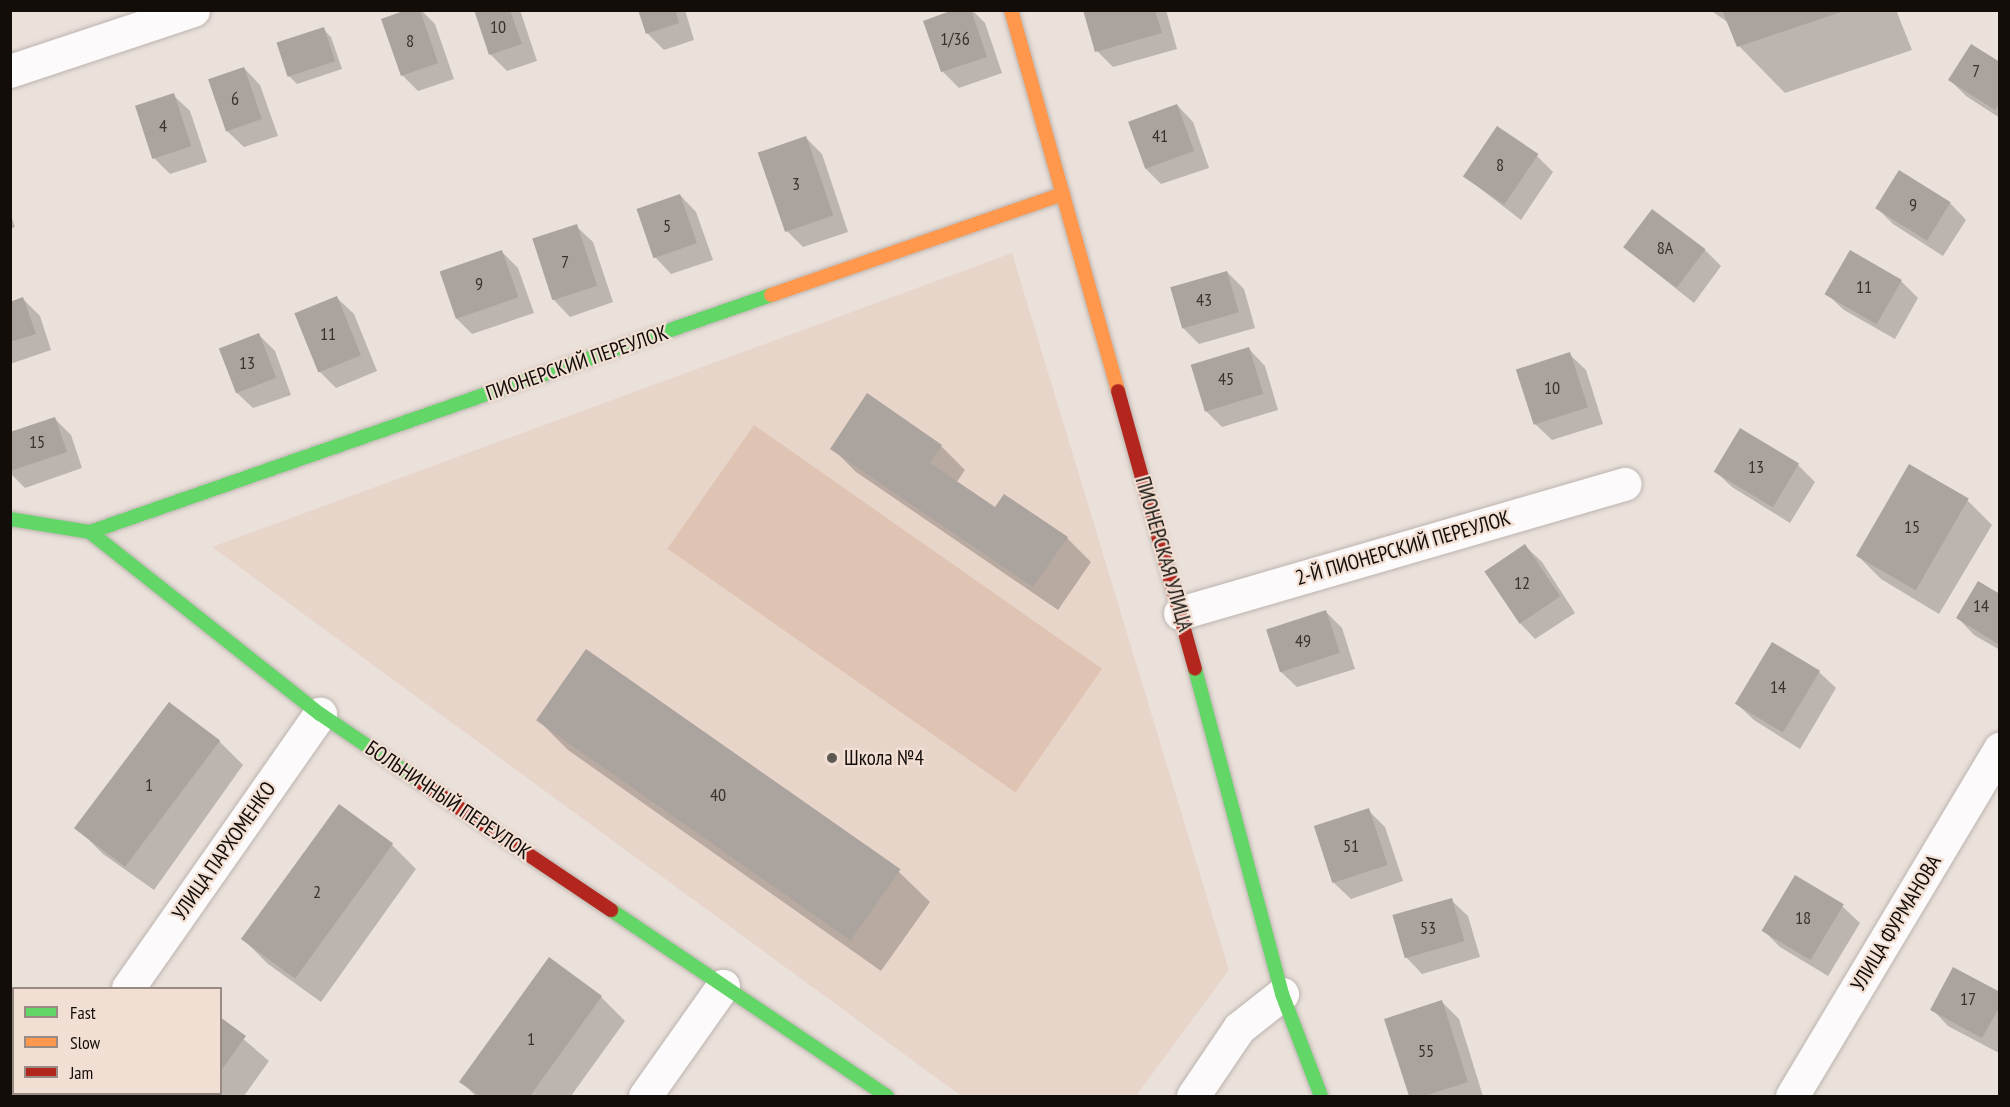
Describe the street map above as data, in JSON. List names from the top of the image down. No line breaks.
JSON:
{"streets":{"street":["ПИОНЕРСКИЙ ПЕРЕУЛОК","2-Й ПИОНЕРСКИЙ ПЕРЕУЛОК","ПИОНЕРСКАЯ УЛИЦА","БОЛЬНИЧНЫЙ ПЕРЕУЛОК","УЛИЦА ПАРХОМЕНКО","УЛИЦА ФУРМАНОВА"]},"crossings":[["ПИОНЕРСКИЙ ПЕРЕУЛОК","ПИОНЕРСКАЯ УЛИЦА"],["ПИОНЕРСКИЙ ПЕРЕУЛОК","БОЛЬНИЧНЫЙ ПЕРЕУЛОК"],["2-Й ПИОНЕРСКИЙ ПЕРЕУЛОК","ПИОНЕРСКАЯ УЛИЦА"],["БОЛЬНИЧНЫЙ ПЕРЕУЛОК","УЛИЦА ПАРХОМЕНКО"]],"places":["Школа №4"],"house_numbers":["10","1/36","8","7","6","4","41","8","3","9","5","8А","7","9","11","43","11","13","45","10","15","13","15","12","14","49","14","1","40","51","2","18","53","17","1","55"],"legend":["Fast","Slow","Jam"]}
